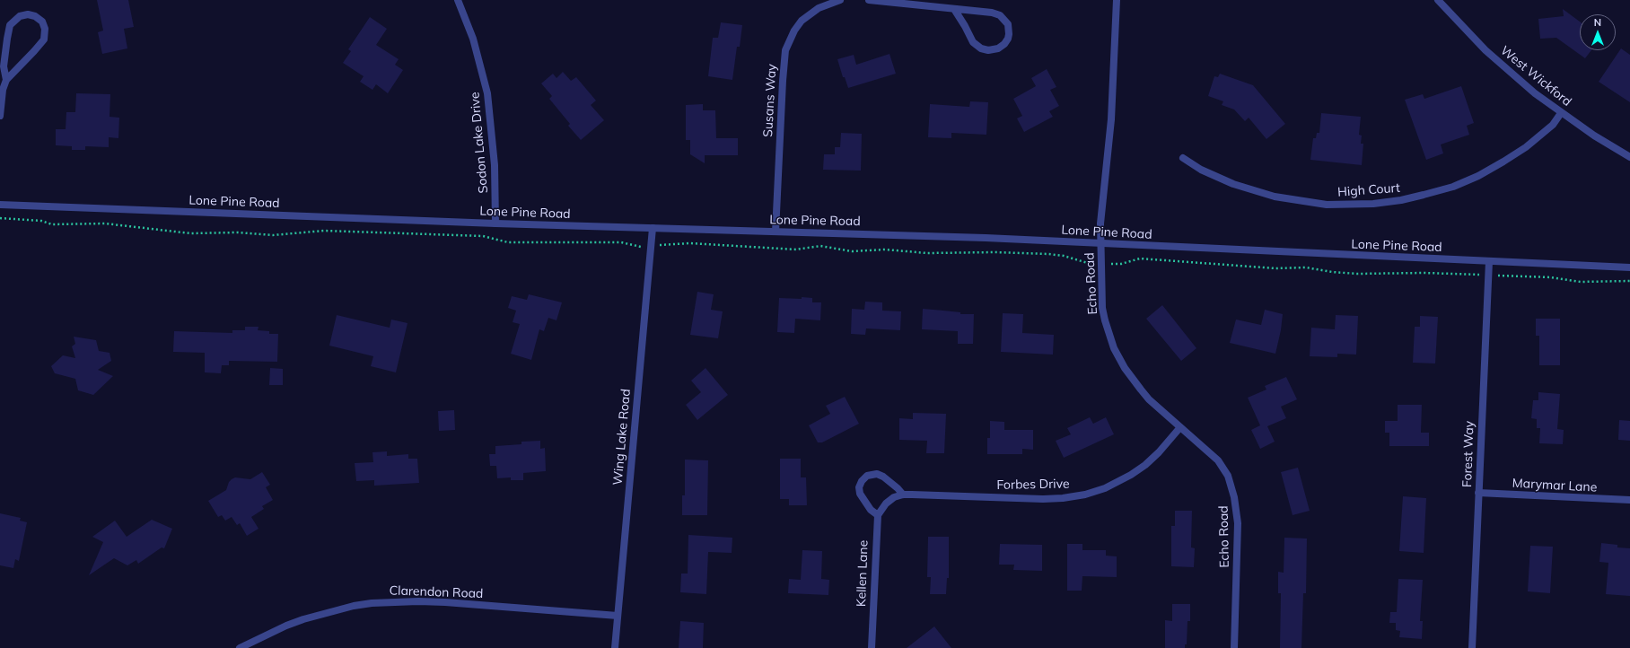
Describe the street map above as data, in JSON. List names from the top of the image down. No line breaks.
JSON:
{"streets":{"street":["West Wickford","Susans Way","Sodon Lake Drive","High Court","Lone Pine Road","Echo Road","Wing Lake Road","Forest Way","Forbes Drive","Marymar Lane","Kellen Lane","Clarendon Road"]},"crossings":[["West Wickford","High Court"],["Susans Way","Lone Pine Road"],["Sodon Lake Drive","Lone Pine Road"],["Lone Pine Road","Echo Road"],["Lone Pine Road","Wing Lake Road"],["Lone Pine Road","Forest Way"],["Echo Road","Forbes Drive"],["Wing Lake Road","Clarendon Road"],["Forest Way","Marymar Lane"],["Forbes Drive","Kellen Lane"]],"north":"top"}
